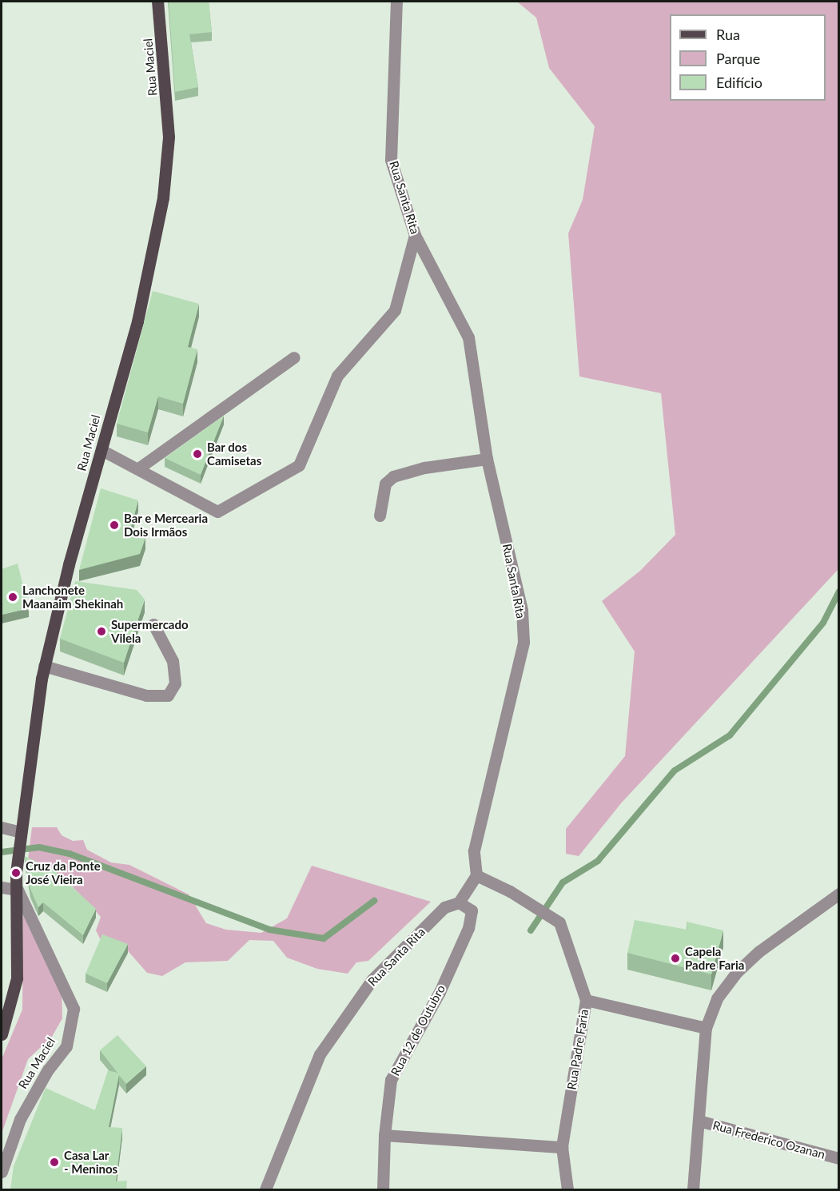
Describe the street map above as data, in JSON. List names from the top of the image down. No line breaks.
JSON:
{"streets":{"main road":["Rua Maciel"],"street":["Rua Santa Rita","Rua 12 de Outubro","Rua Padre Faria","Rua Frederico Ozanan"]},"crossings":[["Rua Santa Rita","Rua 12 de Outubro"],["Rua Santa Rita","Rua Padre Faria"]],"places":["Bar dos Camisetas","Bar e Mercearia Dois Irmãos","Lanchonete Maanaim Shekinah","Supermercado Vilela","Cruz da Ponte José Vieira","Capela Padre Faria","Casa Lar - Meninos"],"legend":["Rua","Parque","Edifício"]}
